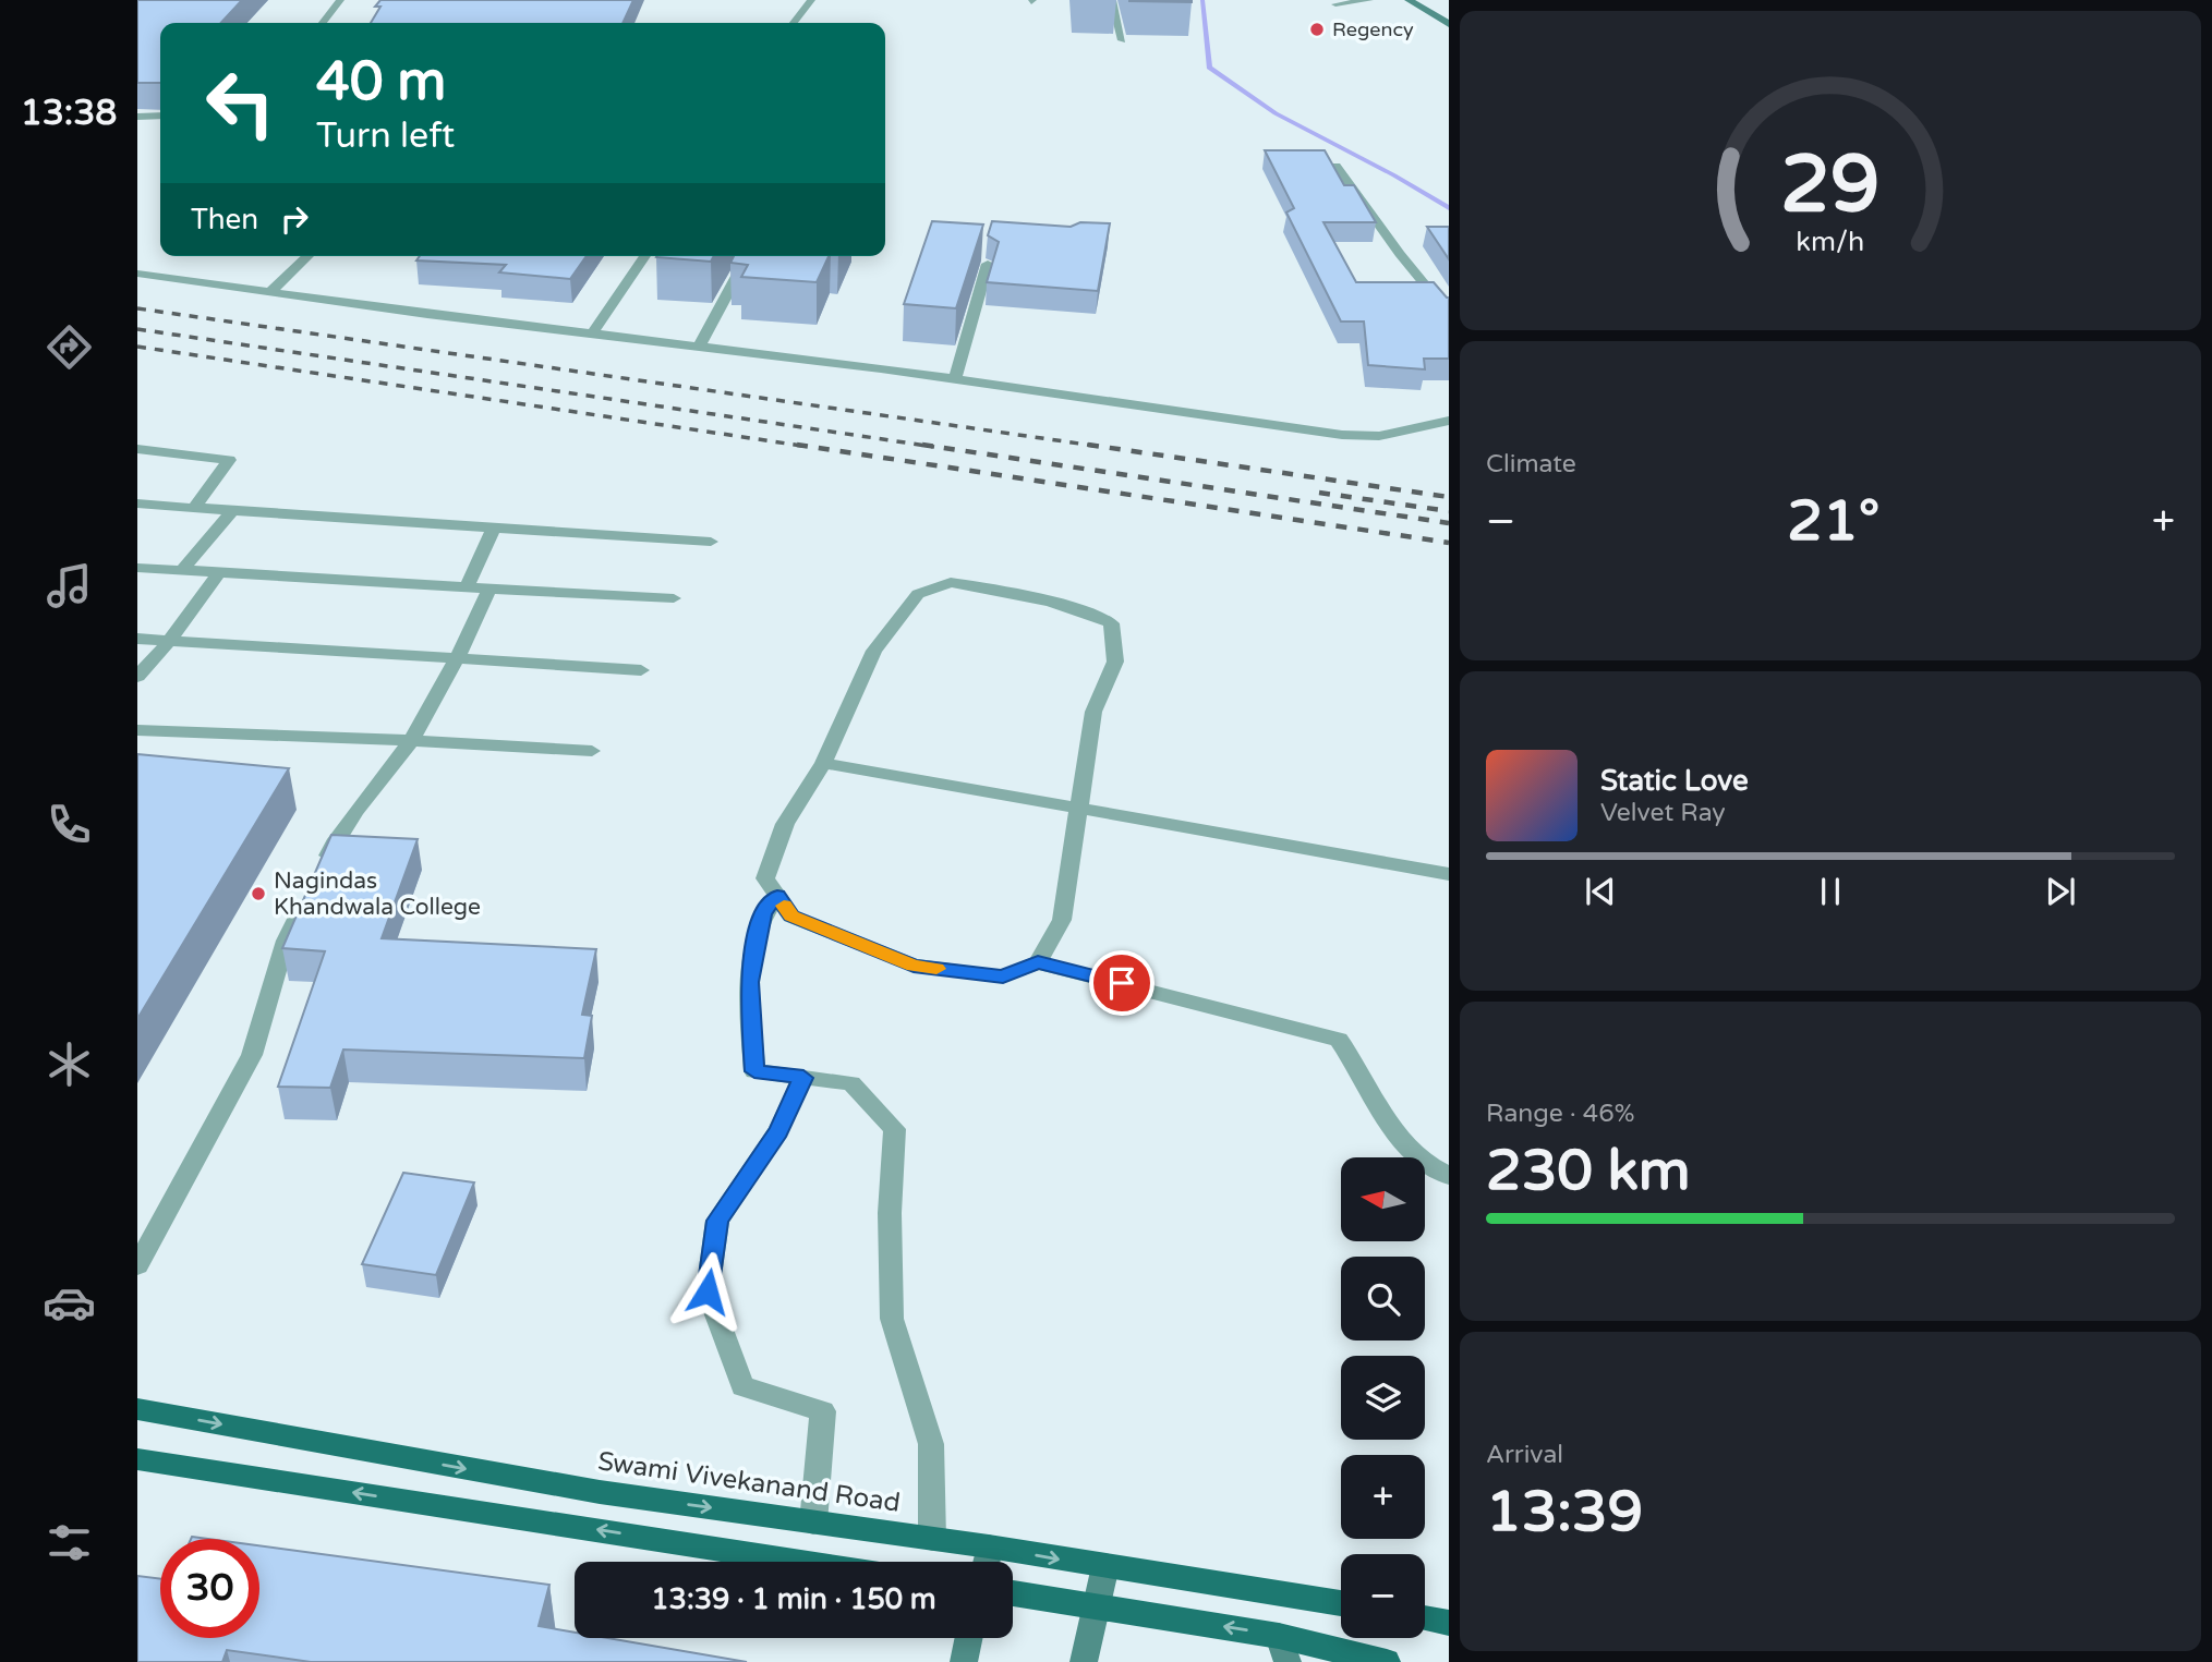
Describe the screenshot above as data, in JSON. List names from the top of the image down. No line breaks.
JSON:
{"streets":{"main road":["Swami Vivekanand Road"]},"places":["Regency","Nagindas Khandwala College"],"north":"left","page":{"tabs":"13:38","turn":["40 m","Turn left"],"then":"Then","tile":["Climate",["Range · 46%","230 km"],["Arrival","13:39"]],"heat":["−","21°","+"],"song":["Static Love","Velvet Ray"],"map_buttons":["+","−"],"limit":"30","trip":"13:39 · 1 min · 150 m","gauge":["29","km/h"]}}
